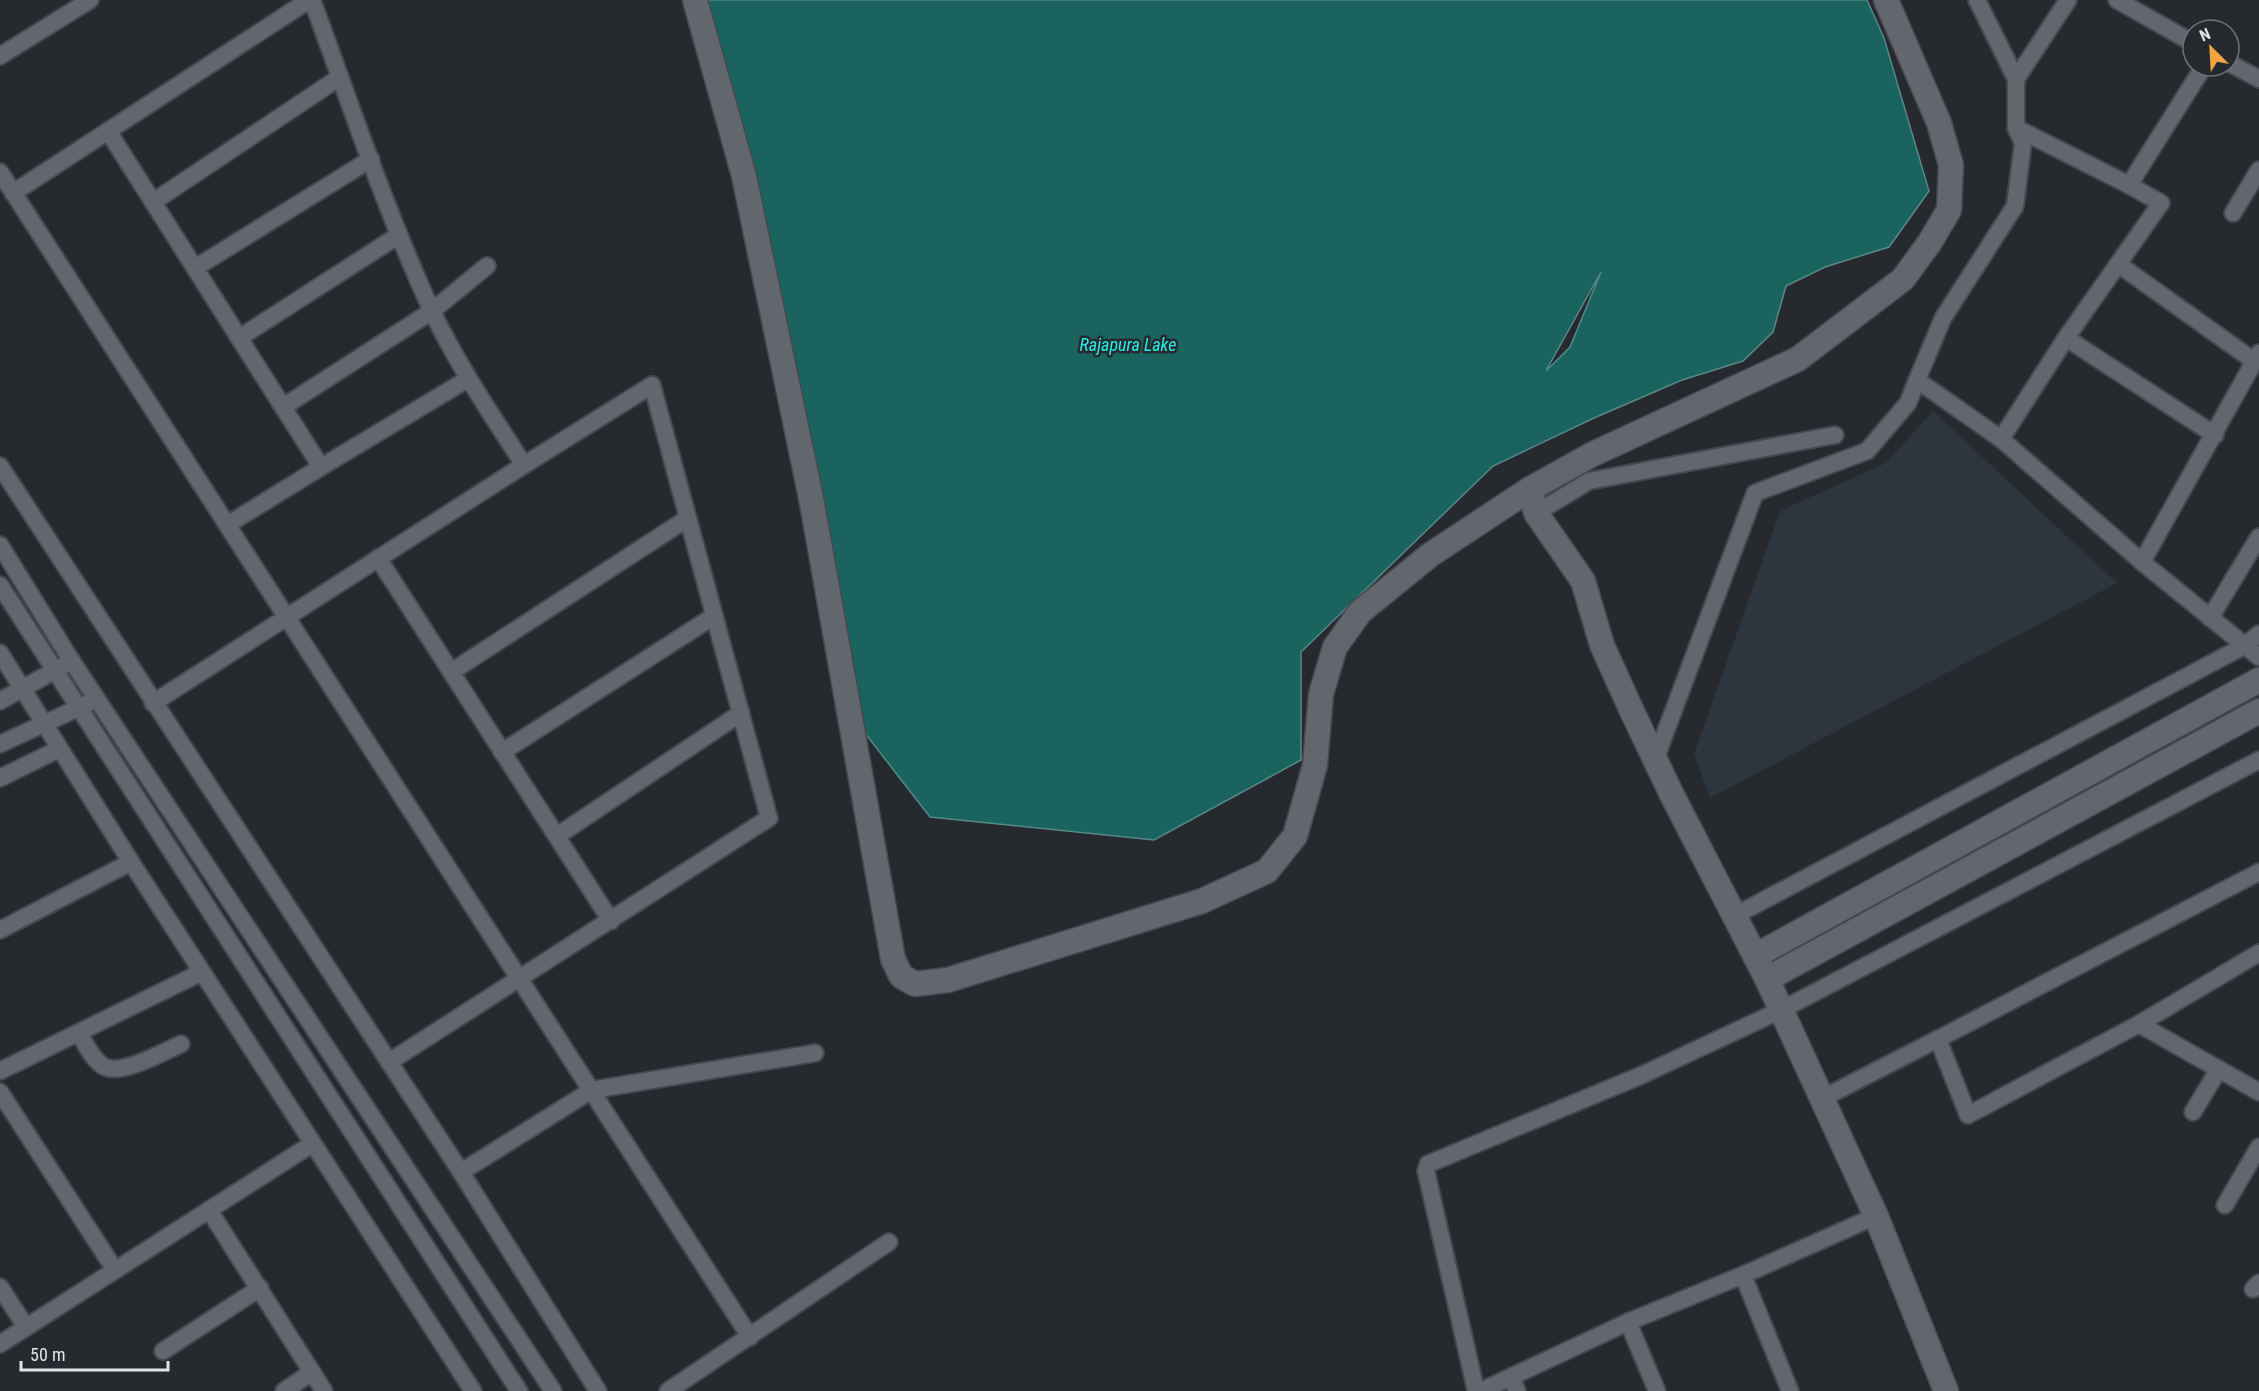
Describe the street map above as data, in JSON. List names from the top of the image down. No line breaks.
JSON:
{"water":["Rajapura Lake"],"scale_bar":"50 m","north":"top left"}
